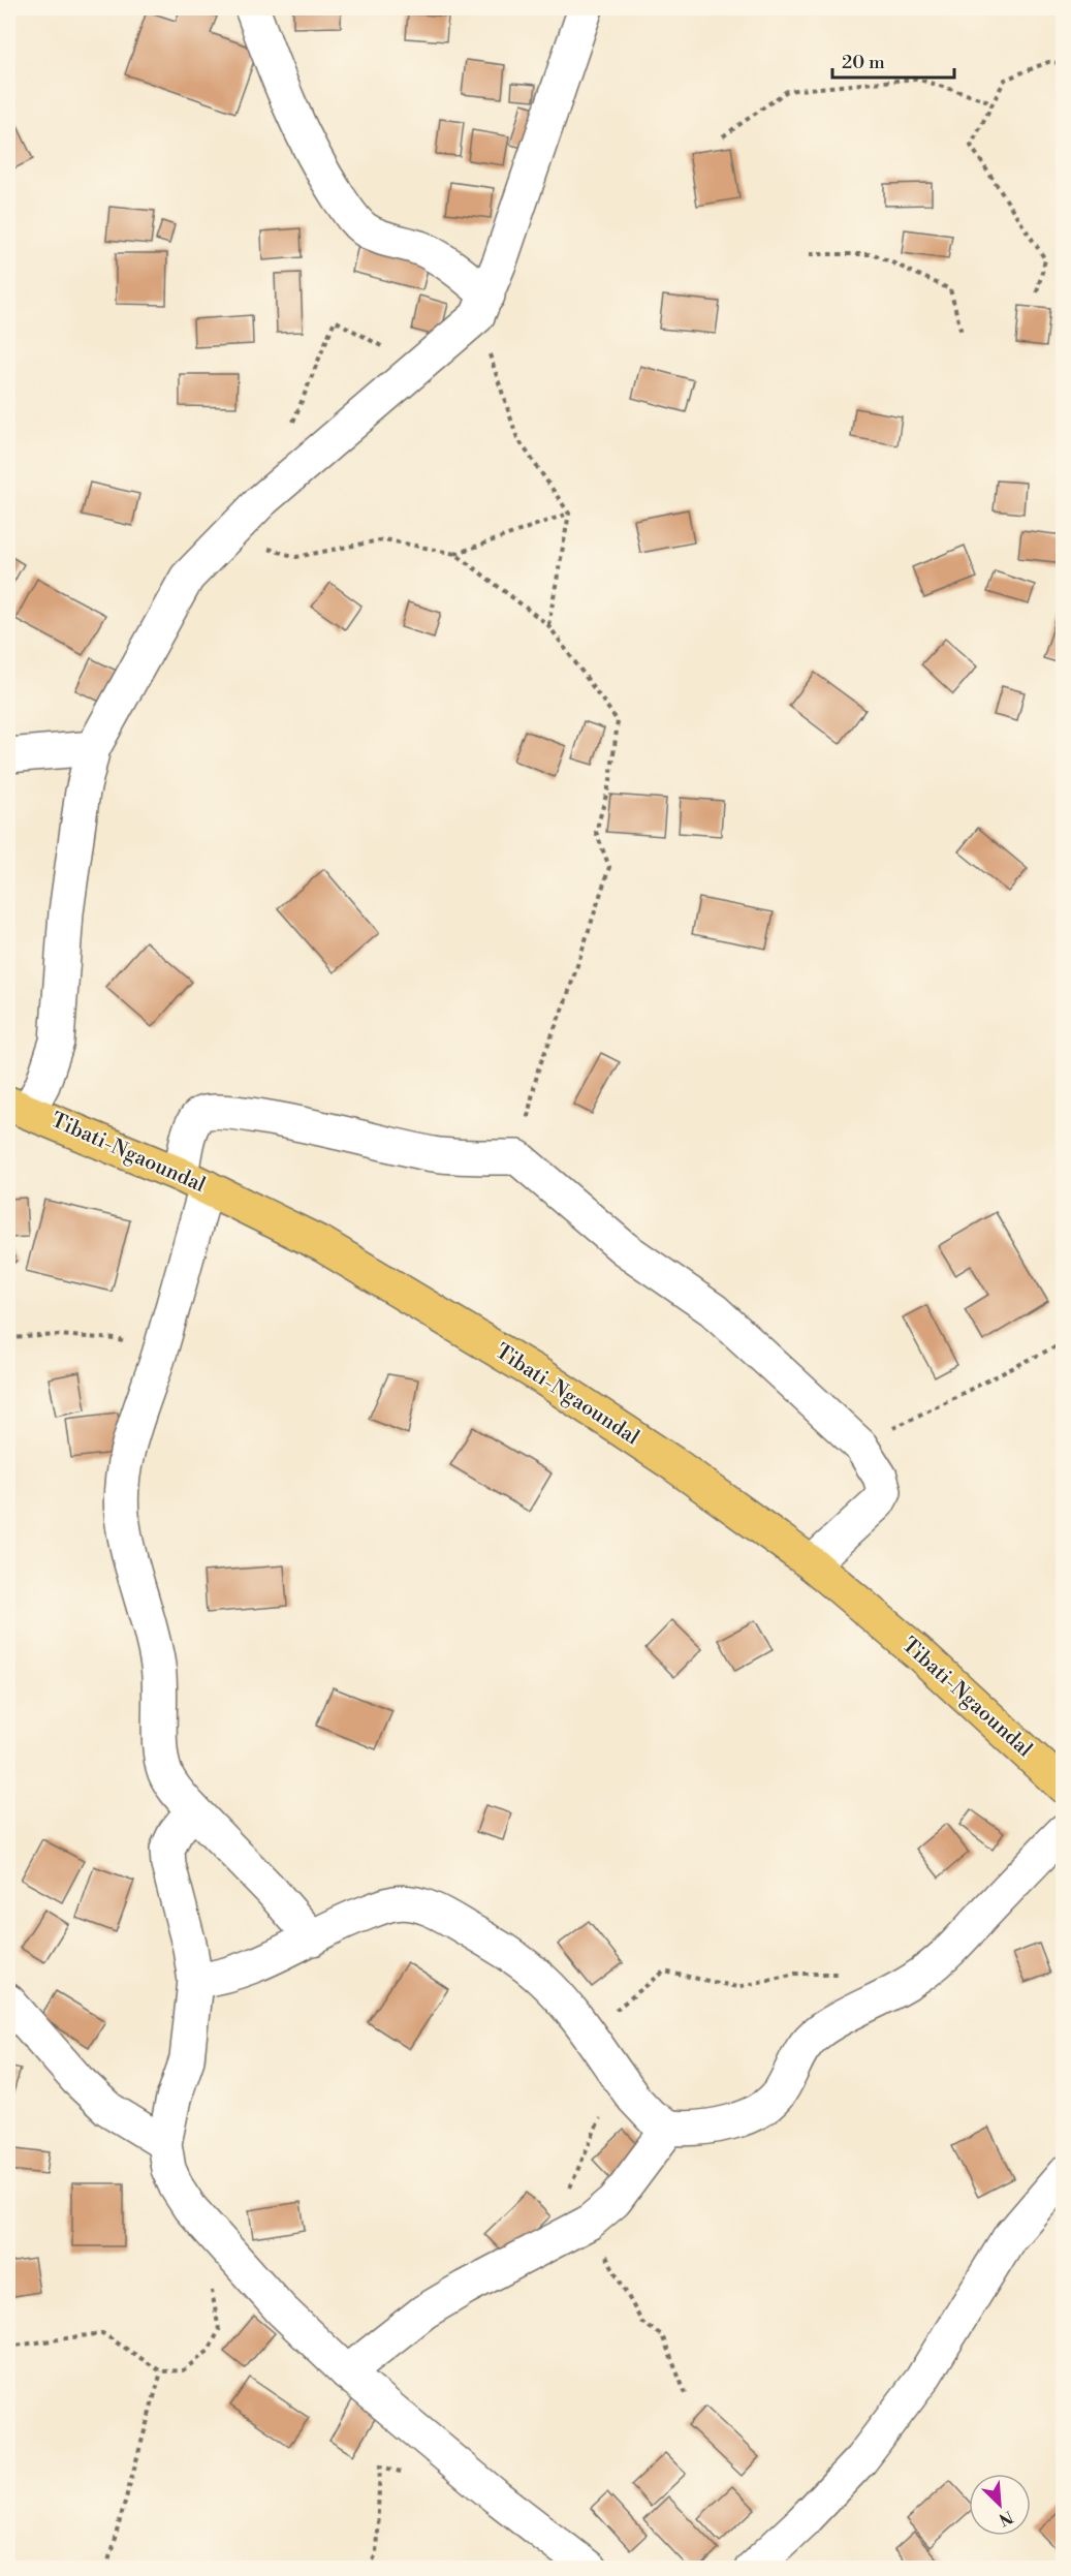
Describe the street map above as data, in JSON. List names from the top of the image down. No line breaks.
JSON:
{"streets":{"highway":["Tibati-Ngaoundal"]},"scale_bar":"20 m","north":"bottom right"}
